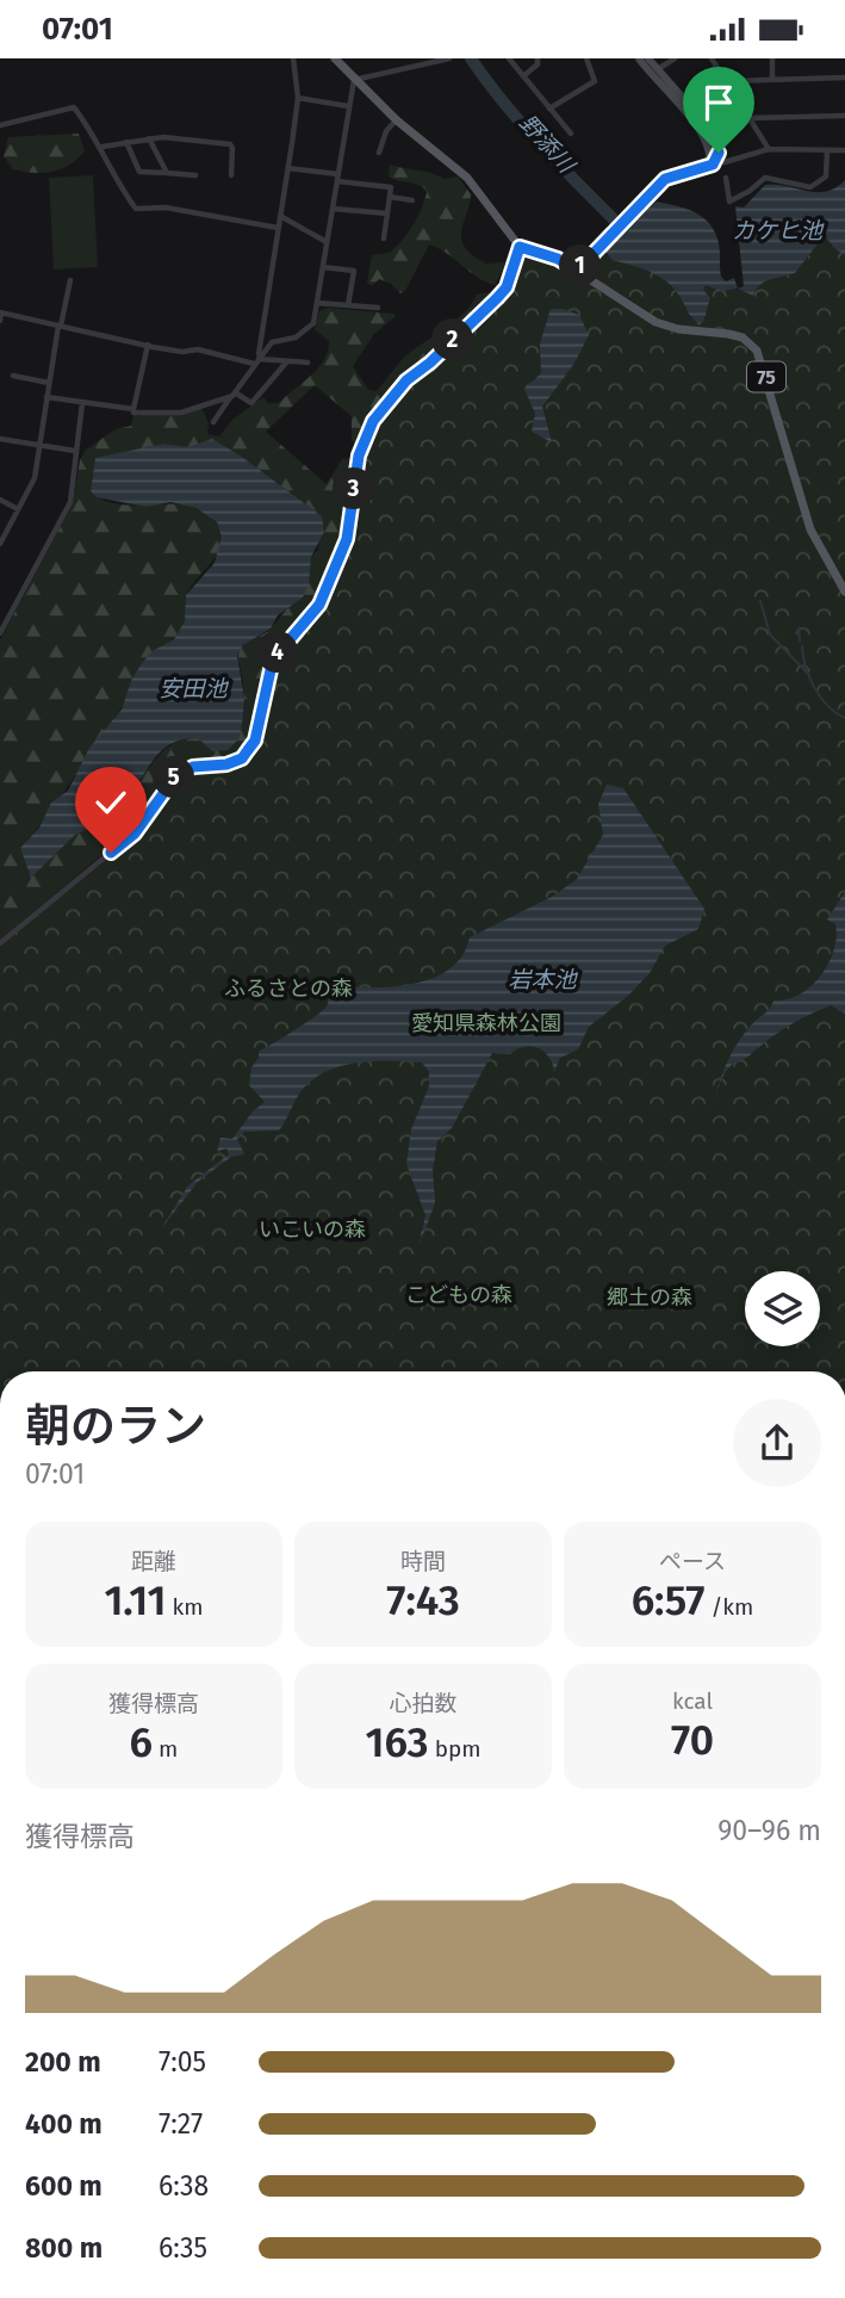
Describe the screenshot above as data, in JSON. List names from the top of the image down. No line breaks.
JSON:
{"streets":{"main road":["75"]},"water":["野添川","カケヒ池","安田池","岩本池"],"parks":["ふるさとの森","愛知県森林公園","いこいの森","こどもの森","郷土の森"],"page":{"status":"07:01","pins":["1","2","3","4","5"],"heading":["朝のラン","07:01"],"stats":[["距離","1.11 km"],["時間","7:43"],["ペース","6:57 /km"],["獲得標高","6 m"],["心拍数","163 bpm"],["kcal","70"]],"chart":["獲得標高","90–96 m"],"list":[{"name":"200 m","note":"7:05"},{"name":"400 m","note":"7:27"},{"name":"600 m","note":"6:38"},{"name":"800 m","note":"6:35"}]}}
